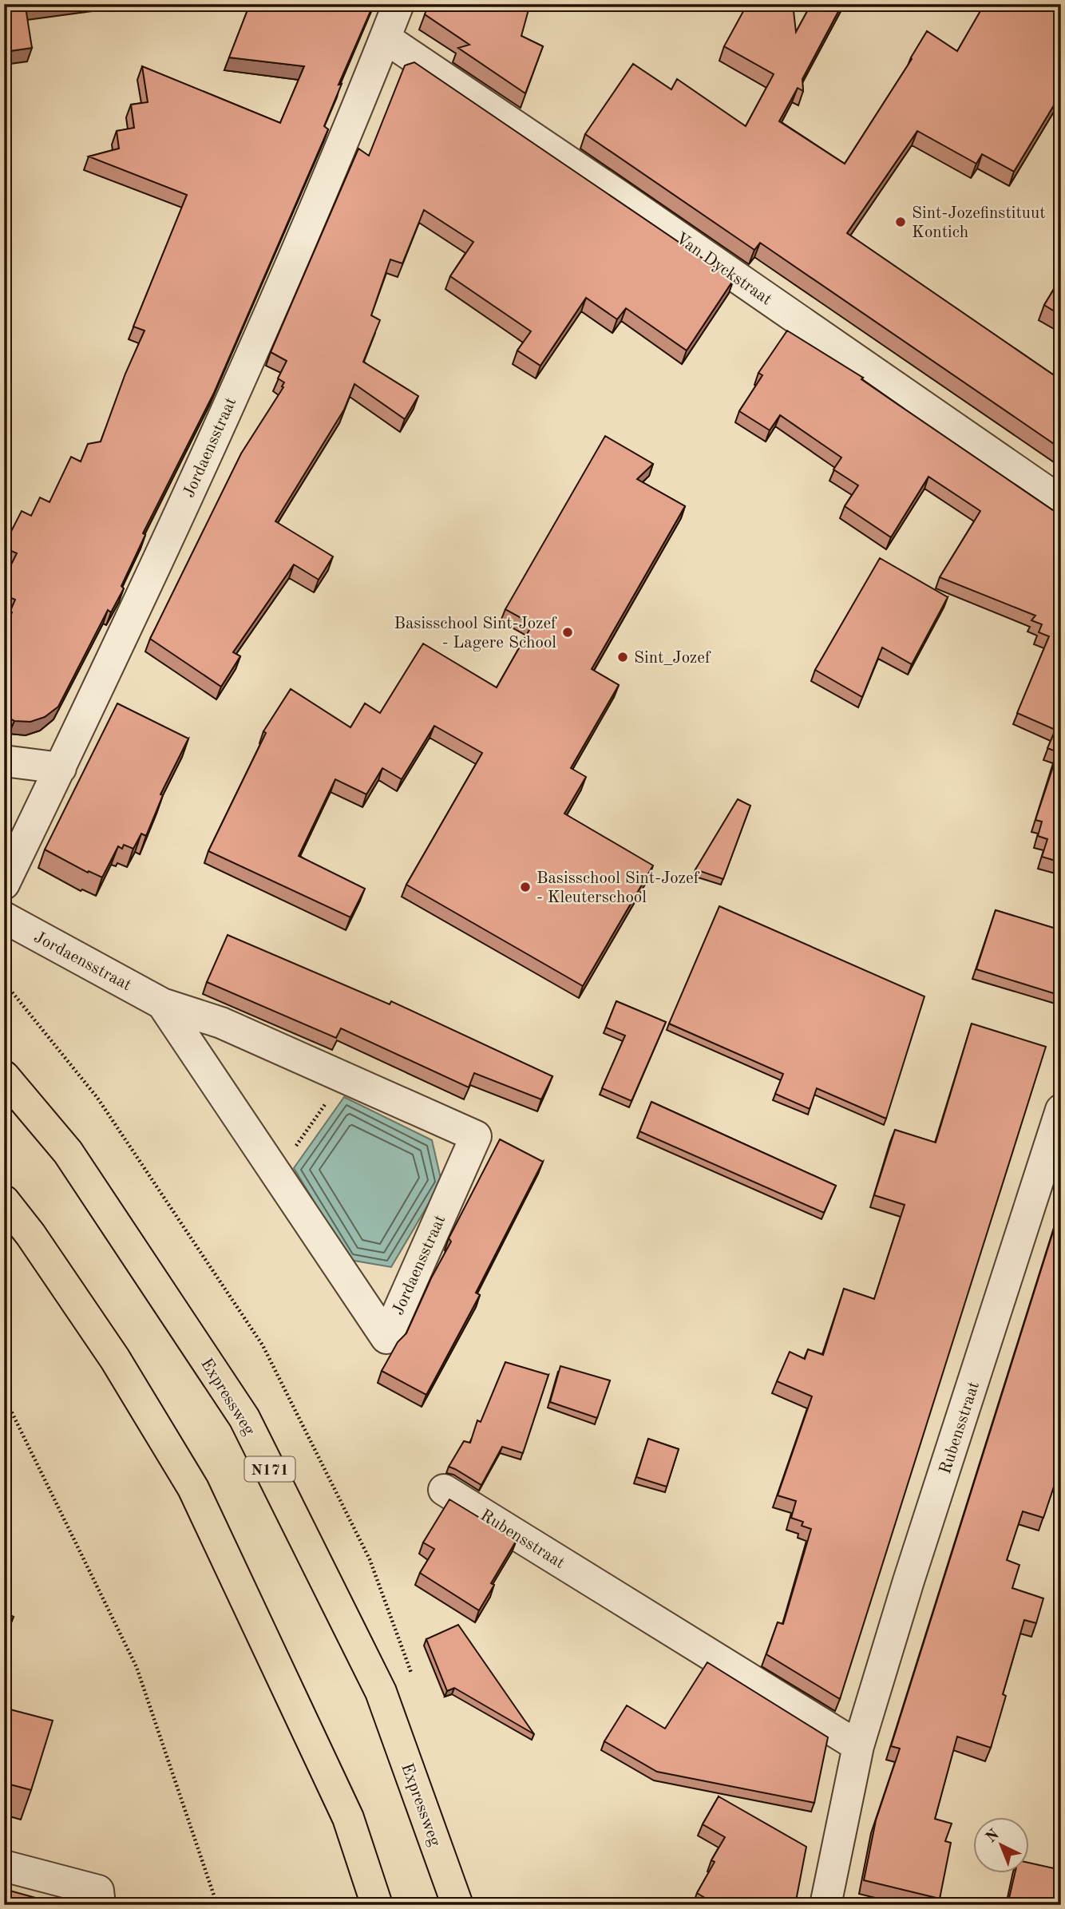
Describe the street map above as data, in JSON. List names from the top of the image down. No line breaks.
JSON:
{"streets":{"highway":["Expressweg","N171"],"street":["Van Dyckstraat","Jordaensstraat","Rubensstraat"]},"crossings":[["Van Dyckstraat","Jordaensstraat"]],"places":["Sint-Jozefinstituut Kontich","Basisschool Sint-Jozef - Lagere School","Sint_Jozef","Basisschool Sint-Jozef - Kleuterschool"],"north":"top left"}
